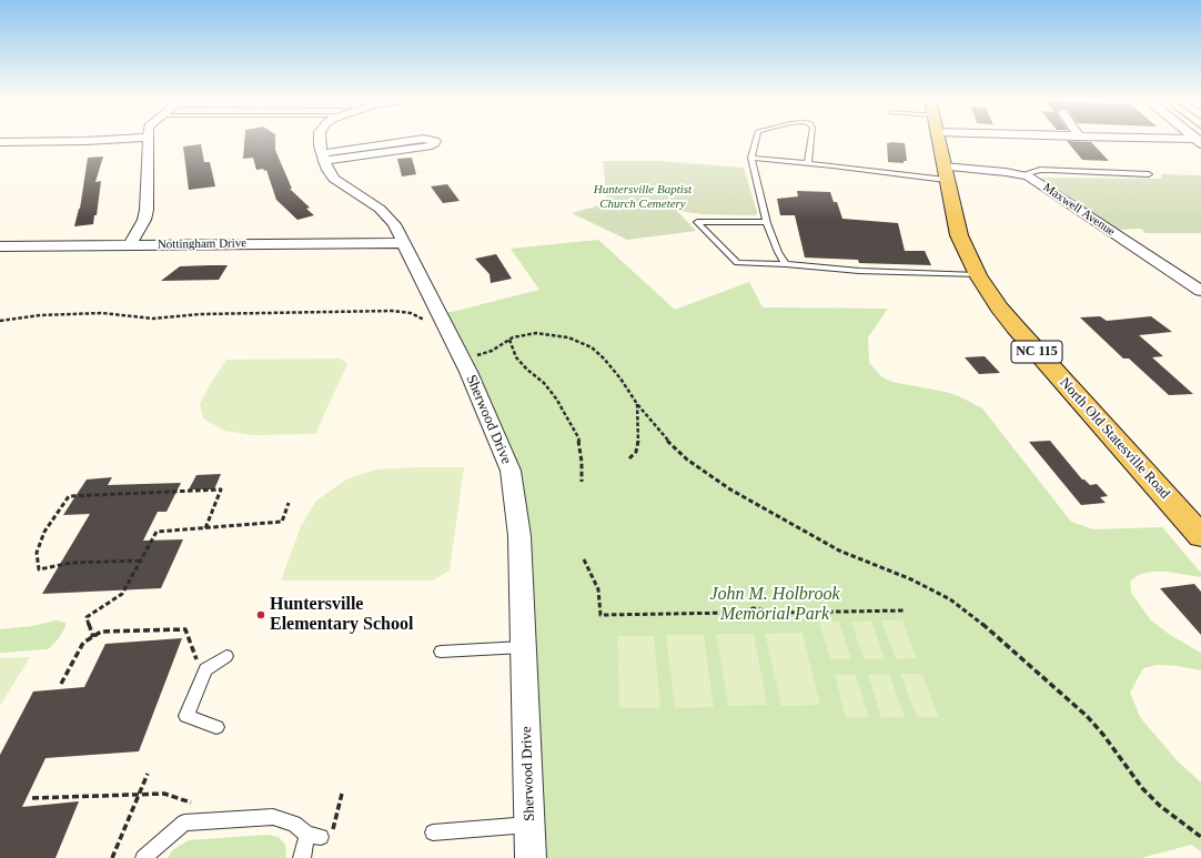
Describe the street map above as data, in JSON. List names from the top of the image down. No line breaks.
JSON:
{"streets":{"main road":["NC 115","North Old Statesville Road"],"street":["Maxwell Avenue","Nottingham Drive","Sherwood Drive"]},"crossings":[["Maxwell Avenue","North Old Statesville Road"],["Nottingham Drive","Sherwood Drive"]],"parks":["Huntersville Baptist Church Cemetery","John M. Holbrook Memorial Park"],"places":["Huntersville Elementary School"]}
